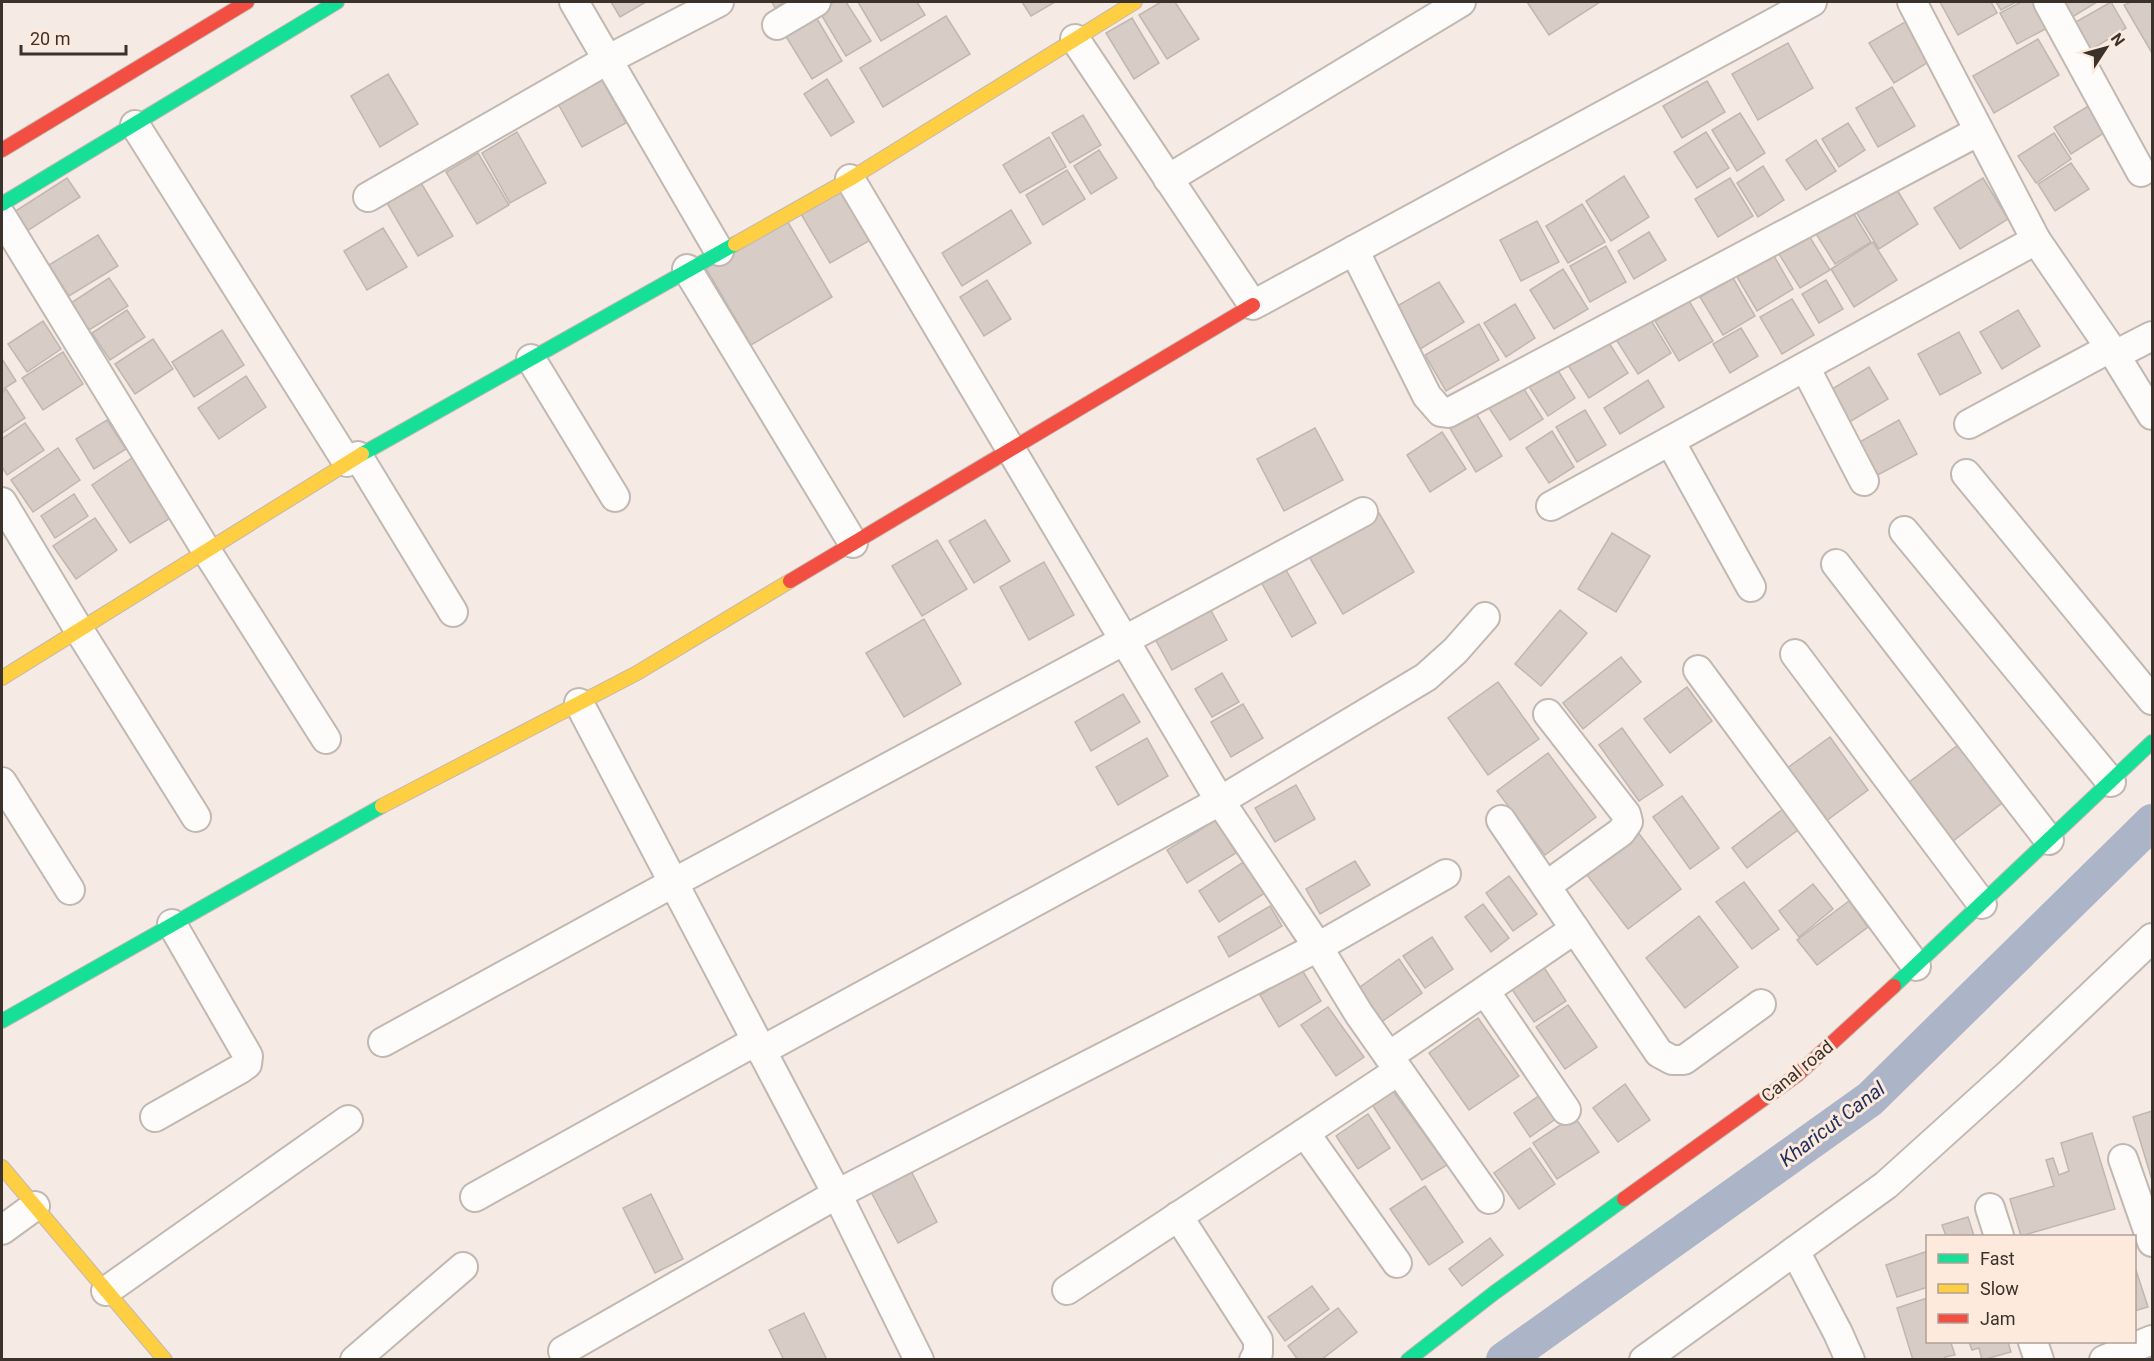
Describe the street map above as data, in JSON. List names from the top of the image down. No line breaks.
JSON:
{"streets":{"street":["Canal road"]},"water":["Kharicut Canal"],"legend":["Fast","Slow","Jam"],"scale_bar":"20 m","north":"top right"}
